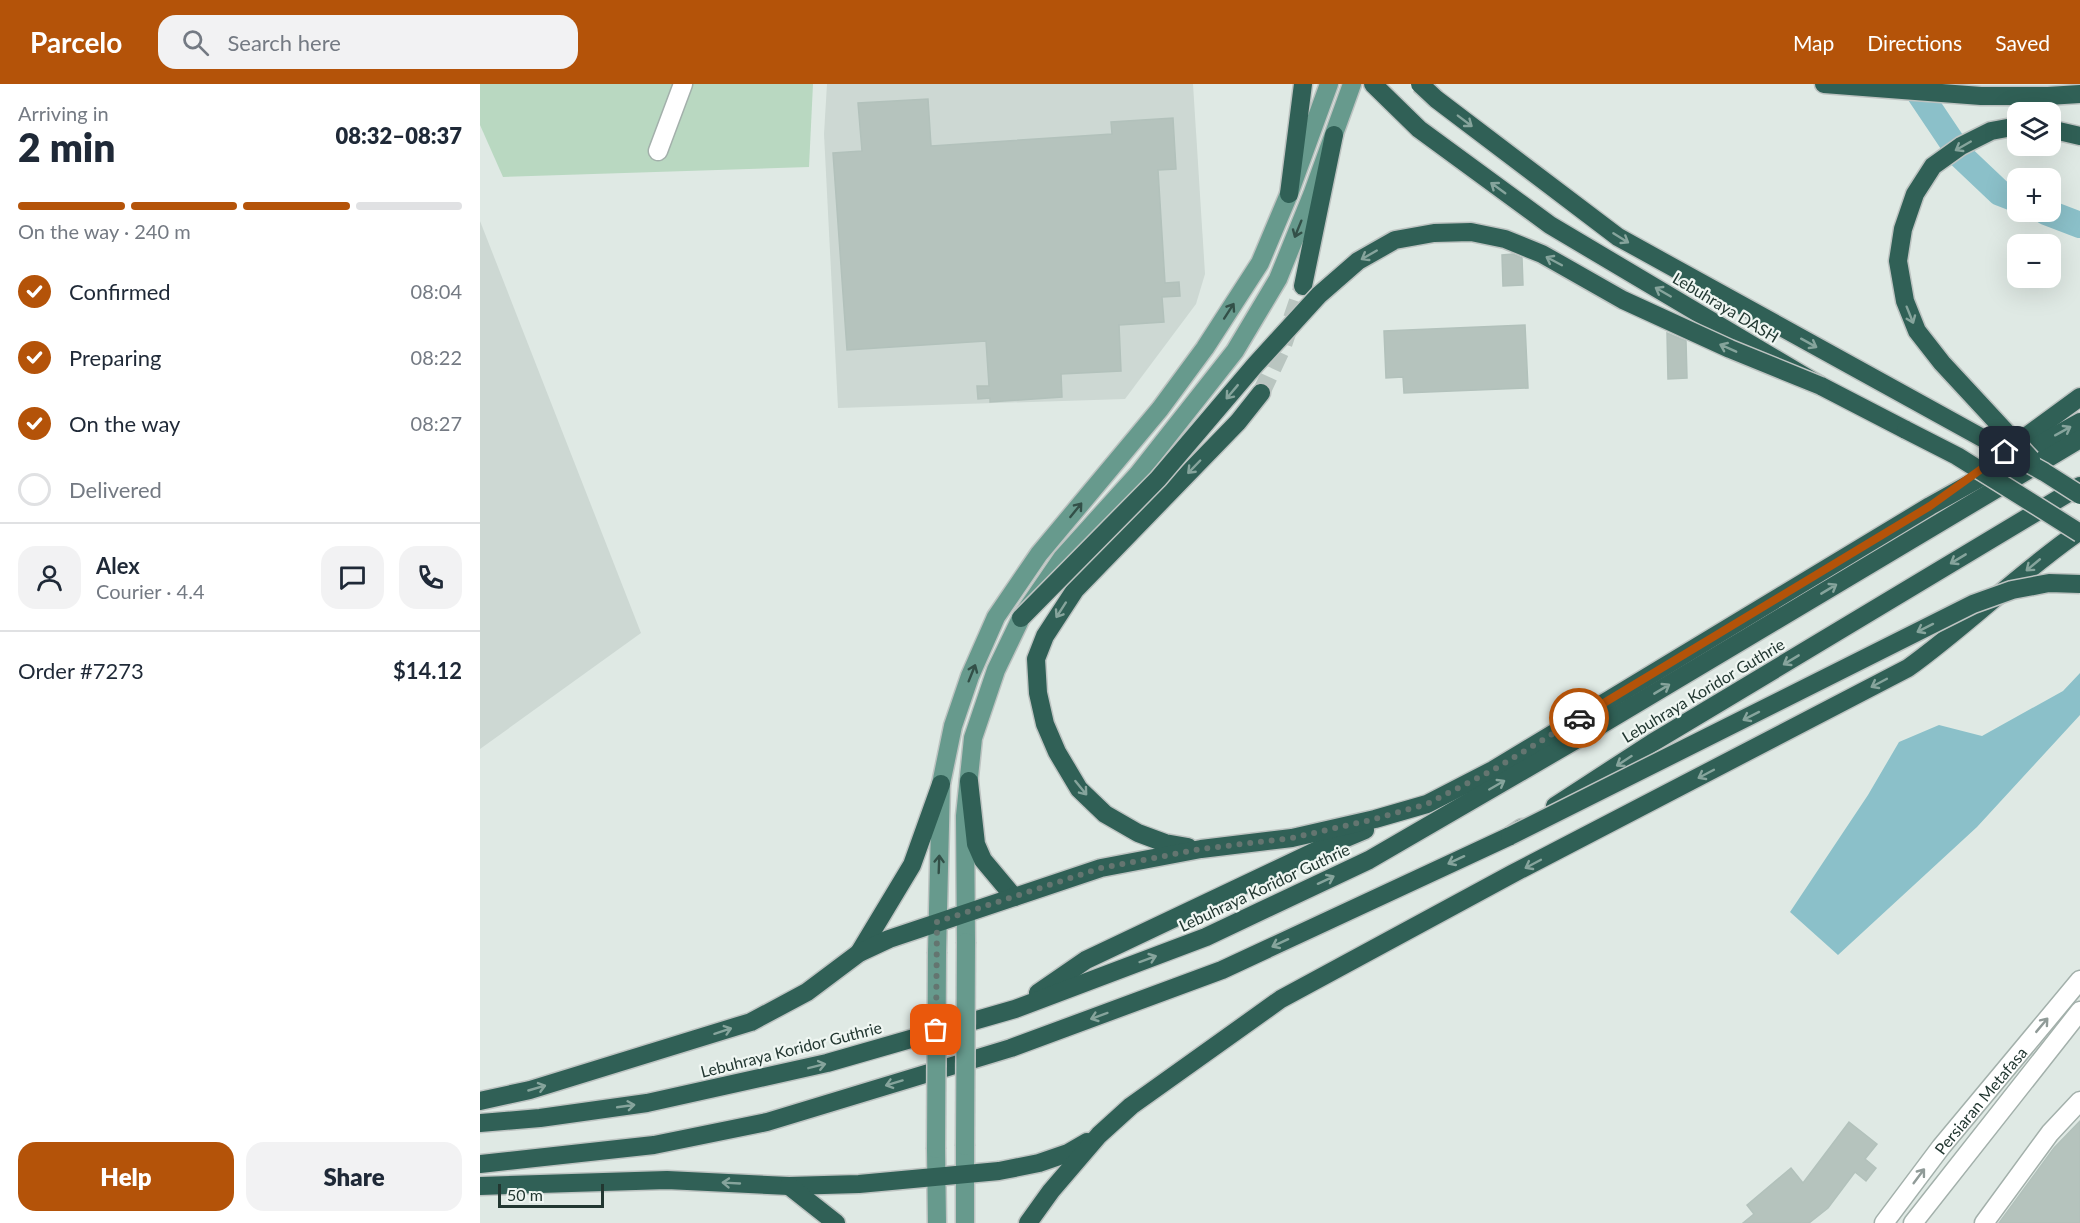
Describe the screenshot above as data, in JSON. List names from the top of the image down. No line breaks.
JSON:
{"streets":{"highway":["Lebuhraya DASH","Lebuhraya Koridor Guthrie"],"street":["Persiaran Metafasa"]},"scale_bar":"50 m","page":{"header":"Parcelo","search":"Search here","nav":["Map","Directions","Saved"],"heading":["2 min","Arriving in","08:32–08:37"],"panel":["Alex","Courier · 4.4","Order #7273","$14.12"],"map_buttons":["+","−"],"bar":"On the way · 240 m","list":[["Confirmed","08:04"],["Preparing","08:22"],["On the way","08:27"],"Delivered"],"buttons":["Help","Share"],"scale":"50 m"}}
